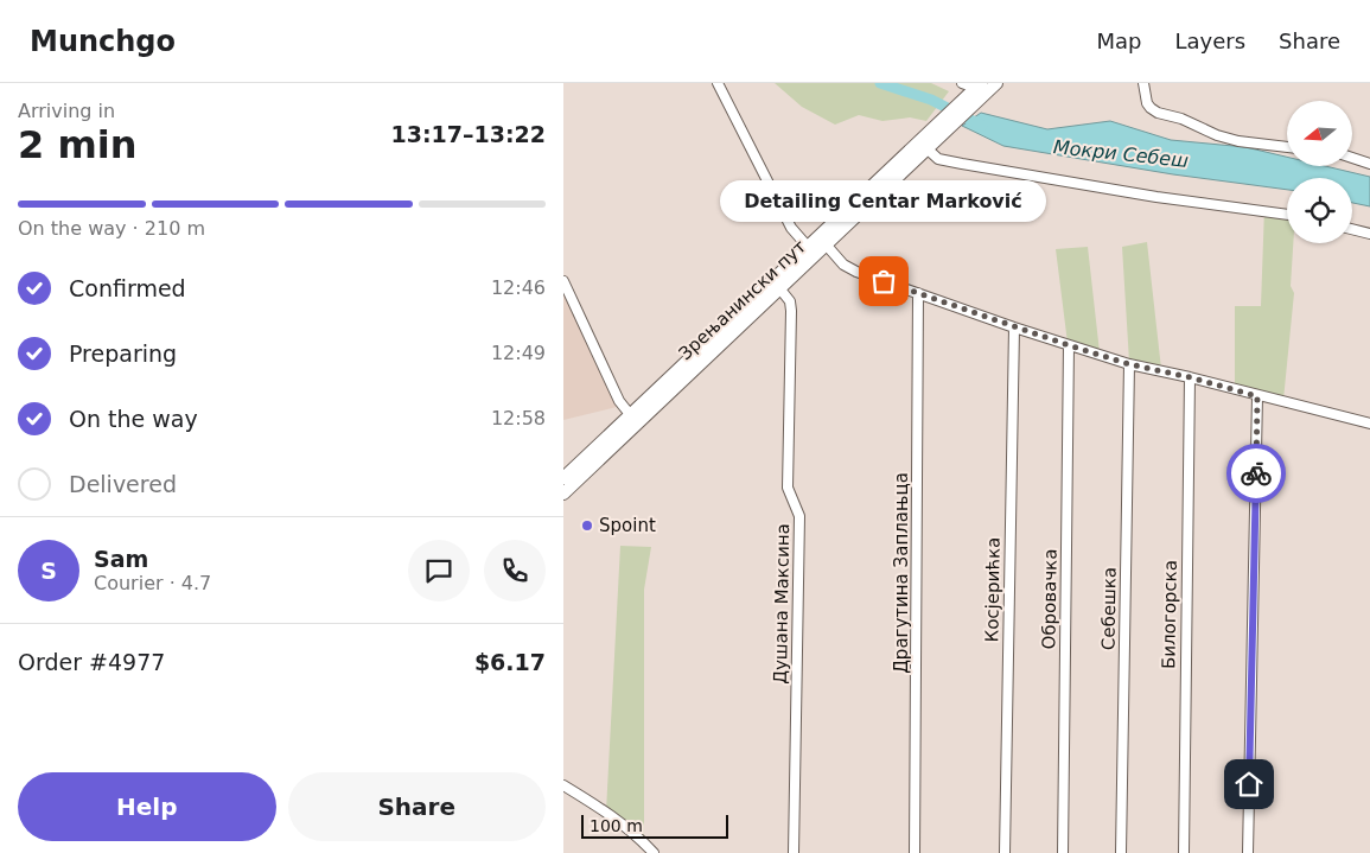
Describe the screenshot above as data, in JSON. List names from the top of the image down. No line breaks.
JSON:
{"streets":{"main road":["Зрењанински пут"],"street":["Драгутина Заплањца","Косјерићка","Обровачка","Душана Максина","Себешка","Билогорска"]},"crossings":[["Зрењанински пут","Душана Максина"]],"water":["Мокри Себеш"],"places":["Detailing Centar Marković","Spoint"],"scale_bar":"100 m","north":"left","page":{"header":"Munchgo","nav":["Map","Layers","Share"],"heading":["2 min","Arriving in","13:17–13:22"],"panel":["Sam","Courier · 4.7","Order #4977","$6.17"],"bubble":"Detailing Centar Marković","bar":"On the way · 210 m","list":[["Confirmed","12:46"],["Preparing","12:49"],["On the way","12:58"],"Delivered"],"round":"S","buttons":["Help","Share"],"scale":"100 m"}}
